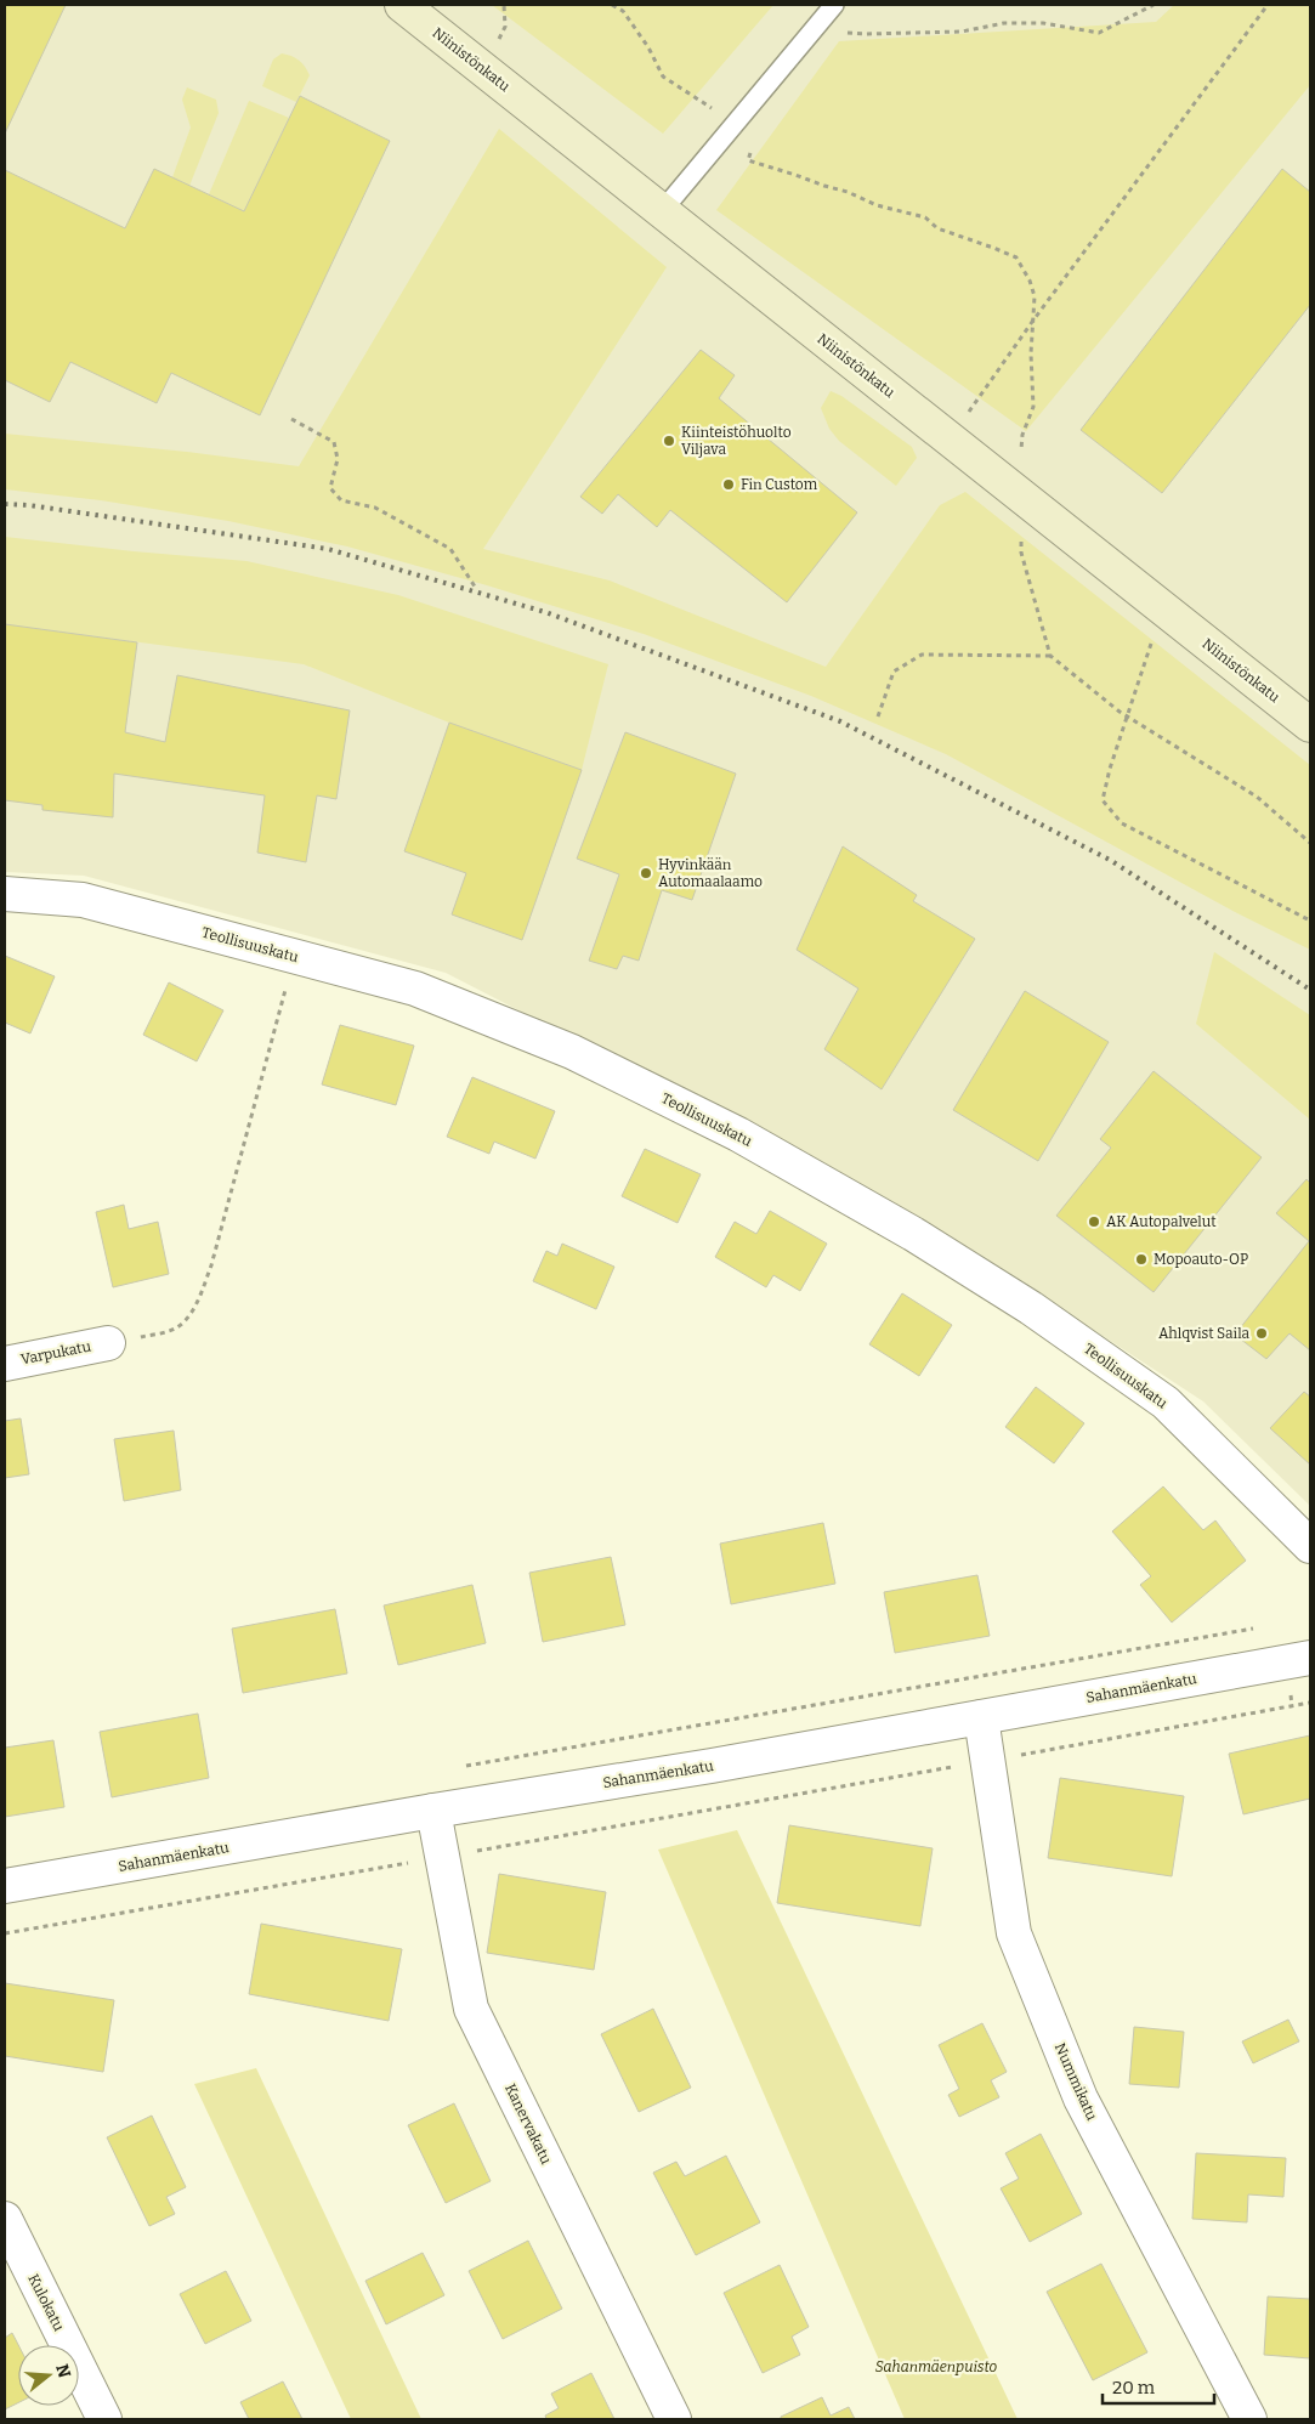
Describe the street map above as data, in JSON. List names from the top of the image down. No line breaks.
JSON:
{"streets":{"street":["Niinistönkatu","Teollisuuskatu","Varpukatu","Sahanmäenkatu","Nummikatu","Kanervakatu","Kulokatu"]},"crossings":[["Sahanmäenkatu","Nummikatu"],["Sahanmäenkatu","Kanervakatu"]],"parks":["Sahanmäenpuisto"],"places":["Kiinteistöhuolto Viljava","Fin Custom","Hyvinkään Automaalaamo","AK Autopalvelut","Mopoauto-OP","Ahlqvist Saila"],"scale_bar":"20 m","north":"right"}
